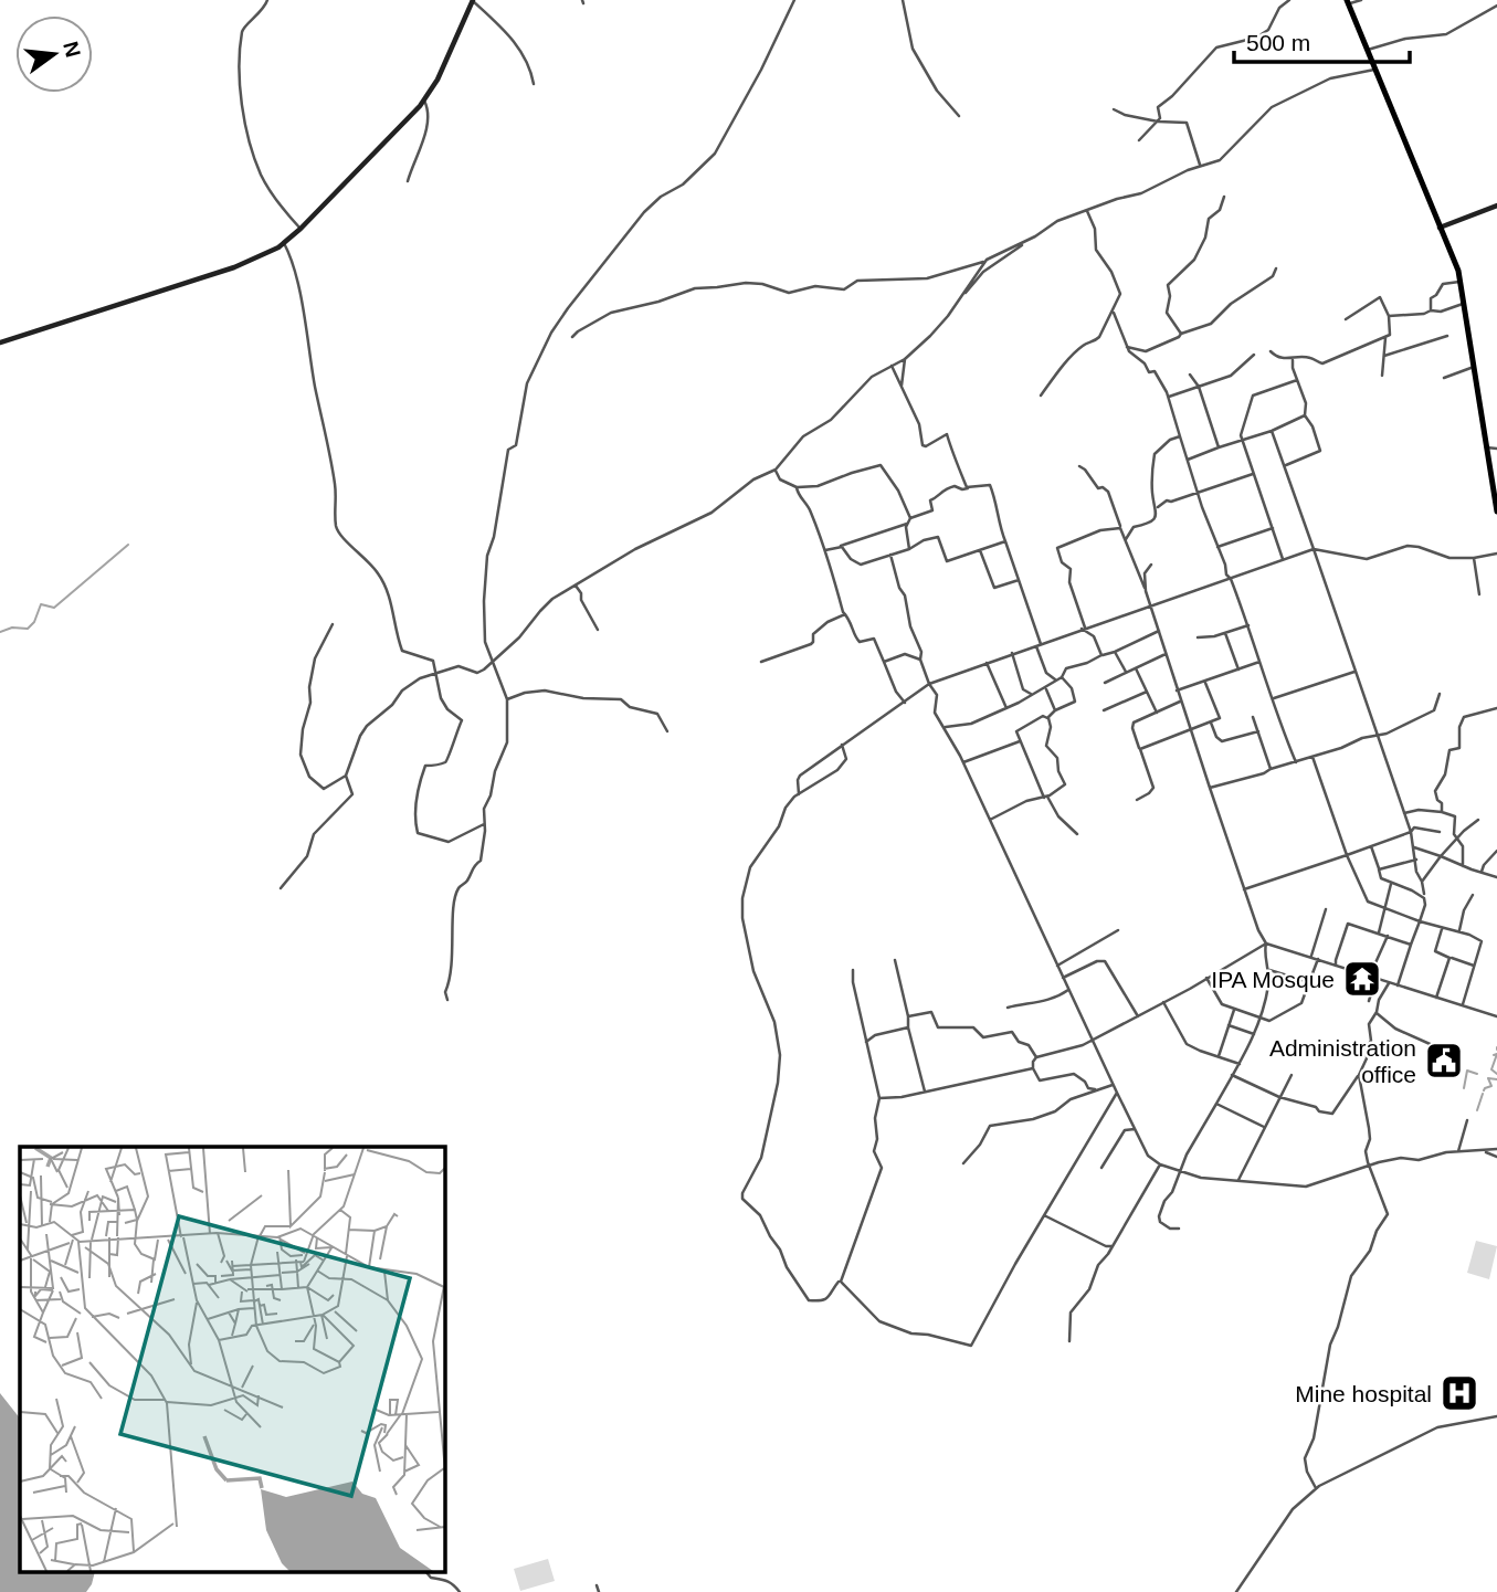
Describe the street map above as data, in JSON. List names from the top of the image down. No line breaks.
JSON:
{"places":{"temple":["IPA Mosque"],"public building":["Administration office"],"hospital":["Mine hospital"]},"scale_bar":"500 m","north":"right"}
